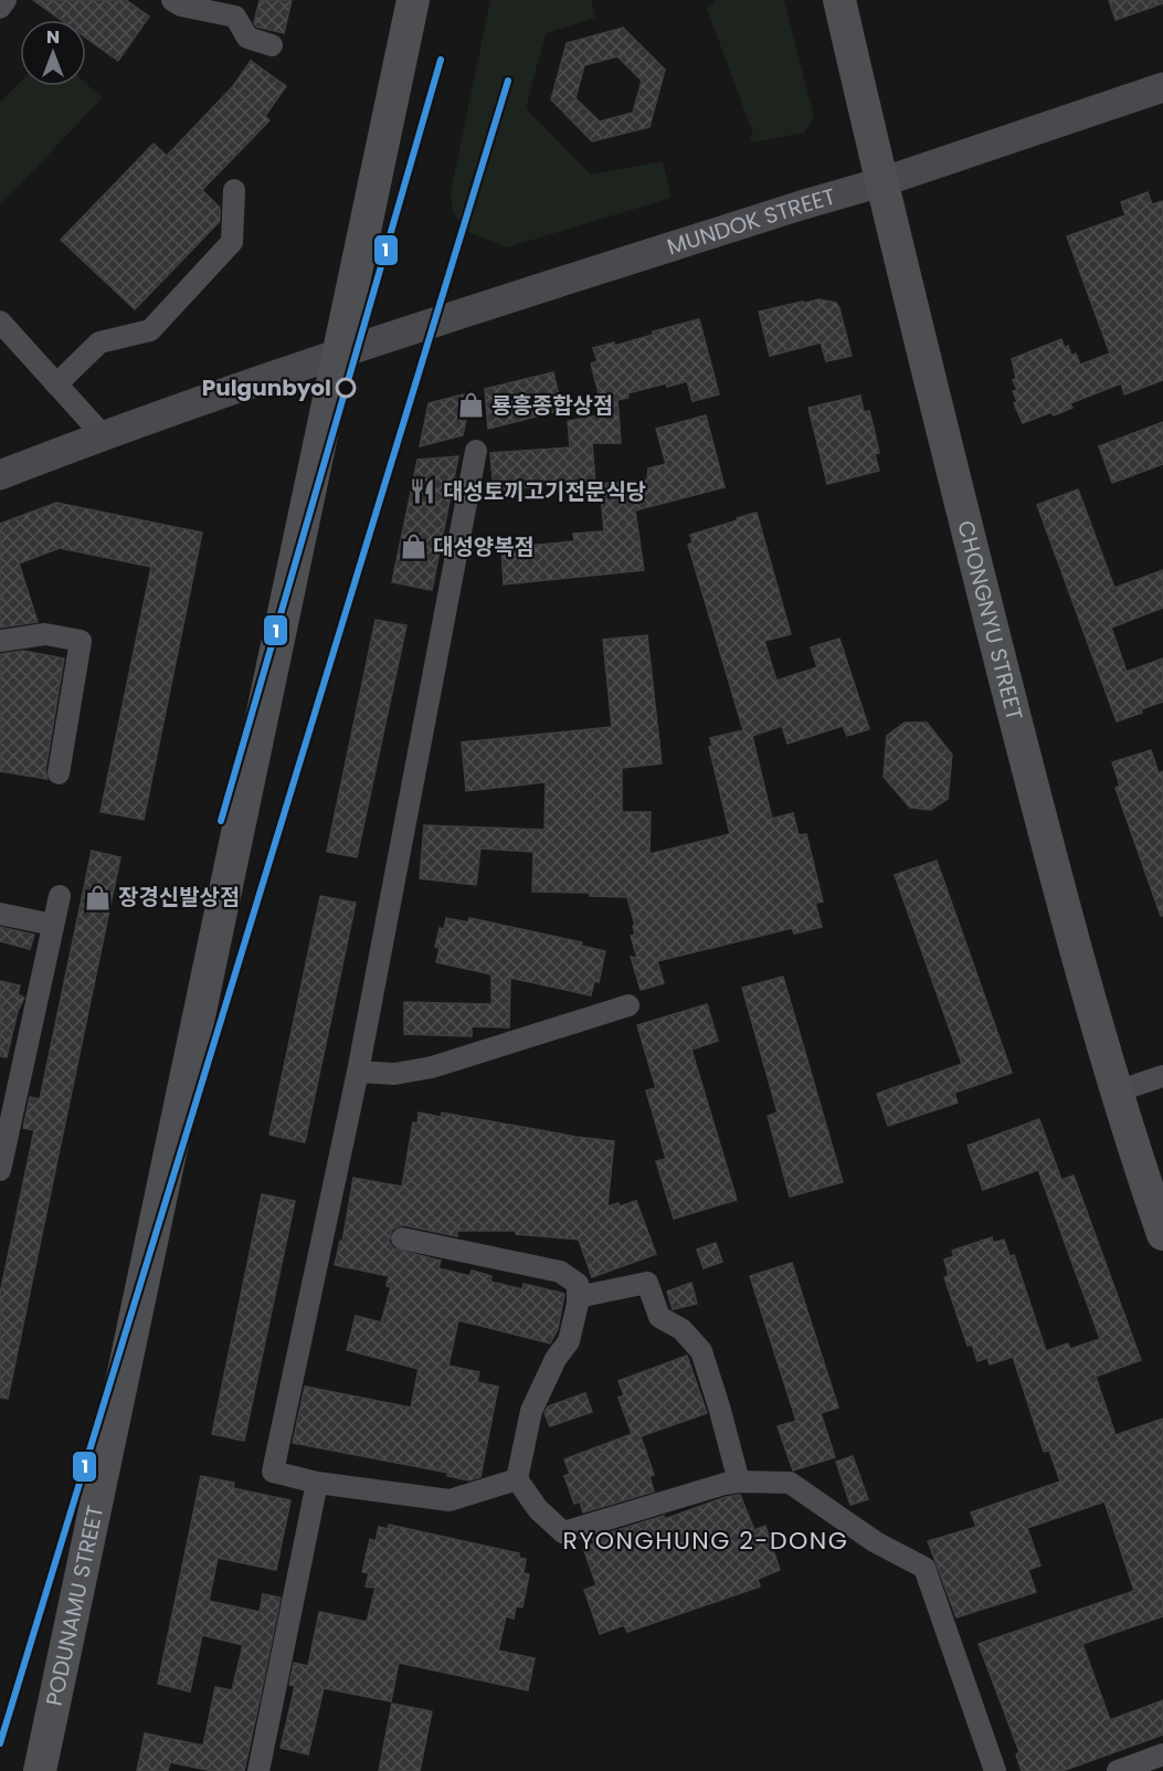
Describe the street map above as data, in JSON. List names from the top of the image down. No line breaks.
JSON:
{"streets":{"main road":["MUNDOK STREET","CHONGNYU STREET","PODUNAMU STREET"]},"crossings":[["MUNDOK STREET","CHONGNYU STREET"],["MUNDOK STREET","PODUNAMU STREET"]],"districts":["RYONGHUNG 2-DONG"],"places":{"other":["Pulgunbyol"],"shop":["룡흥종합상점","대성양복점","장경신발상점"],"restaurant":["대성토끼고기전문식당"]},"lines":["transit line 1"],"north":"top"}
